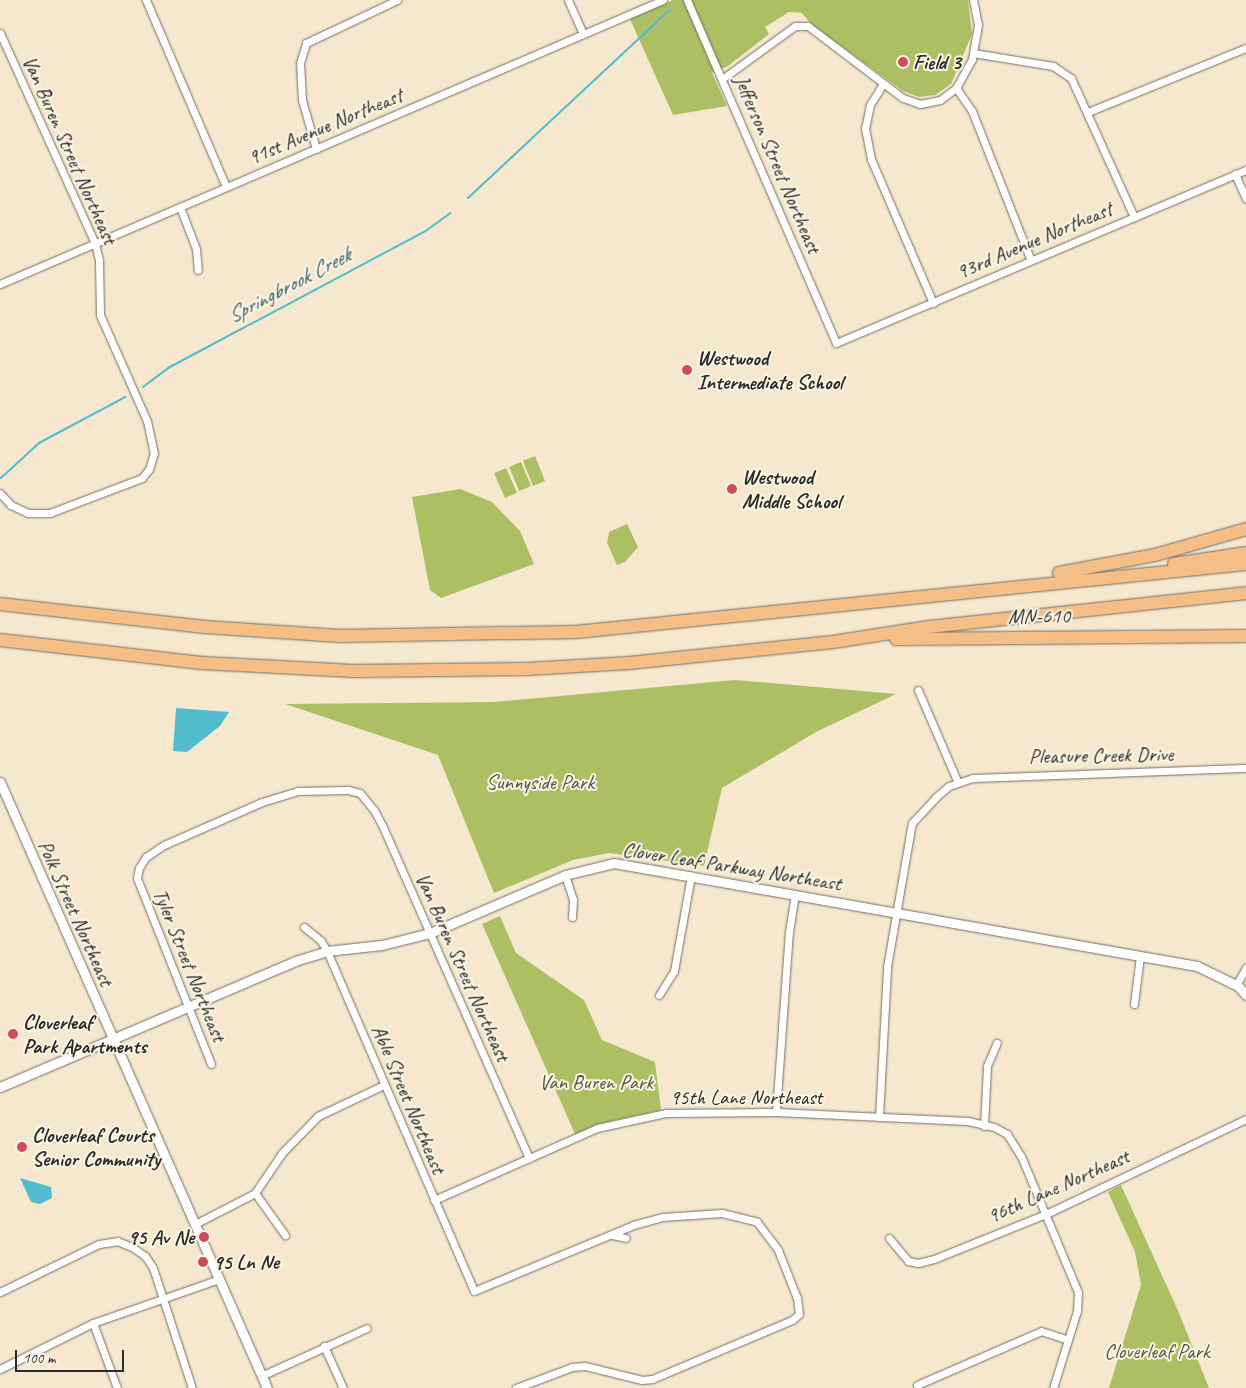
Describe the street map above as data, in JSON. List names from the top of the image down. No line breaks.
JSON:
{"streets":{"highway":["MN-610"],"street":["91st Avenue Northeast","Van Buren Street Northeast","Jefferson Street Northeast","93rd Avenue Northeast","Pleasure Creek Drive","Clover Leaf Parkway Northeast","Polk Street Northeast","Tyler Street Northeast","95th Lane Northeast","Able Street Northeast","96th Lane Northeast"]},"crossings":[["91st Avenue Northeast","Van Buren Street Northeast"],["Van Buren Street Northeast","Clover Leaf Parkway Northeast"],["Van Buren Street Northeast","Tyler Street Northeast"],["Van Buren Street Northeast","95th Lane Northeast"],["Jefferson Street Northeast","93rd Avenue Northeast"],["Pleasure Creek Drive","Clover Leaf Parkway Northeast"],["Pleasure Creek Drive","95th Lane Northeast"],["Clover Leaf Parkway Northeast","Polk Street Northeast"],["Clover Leaf Parkway Northeast","Tyler Street Northeast"],["Clover Leaf Parkway Northeast","Able Street Northeast"],["95th Lane Northeast","Able Street Northeast"],["95th Lane Northeast","96th Lane Northeast"]],"water":["Springbrook Creek"],"parks":["Sunnyside Park","Van Buren Park","Cloverleaf Park"],"places":["Field 3","Westwood Intermediate School","Westwood Middle School","Cloverleaf Park Apartments","Cloverleaf Courts Senior Community","95 Av Ne","95 Ln Ne"],"scale_bar":"100 m"}
